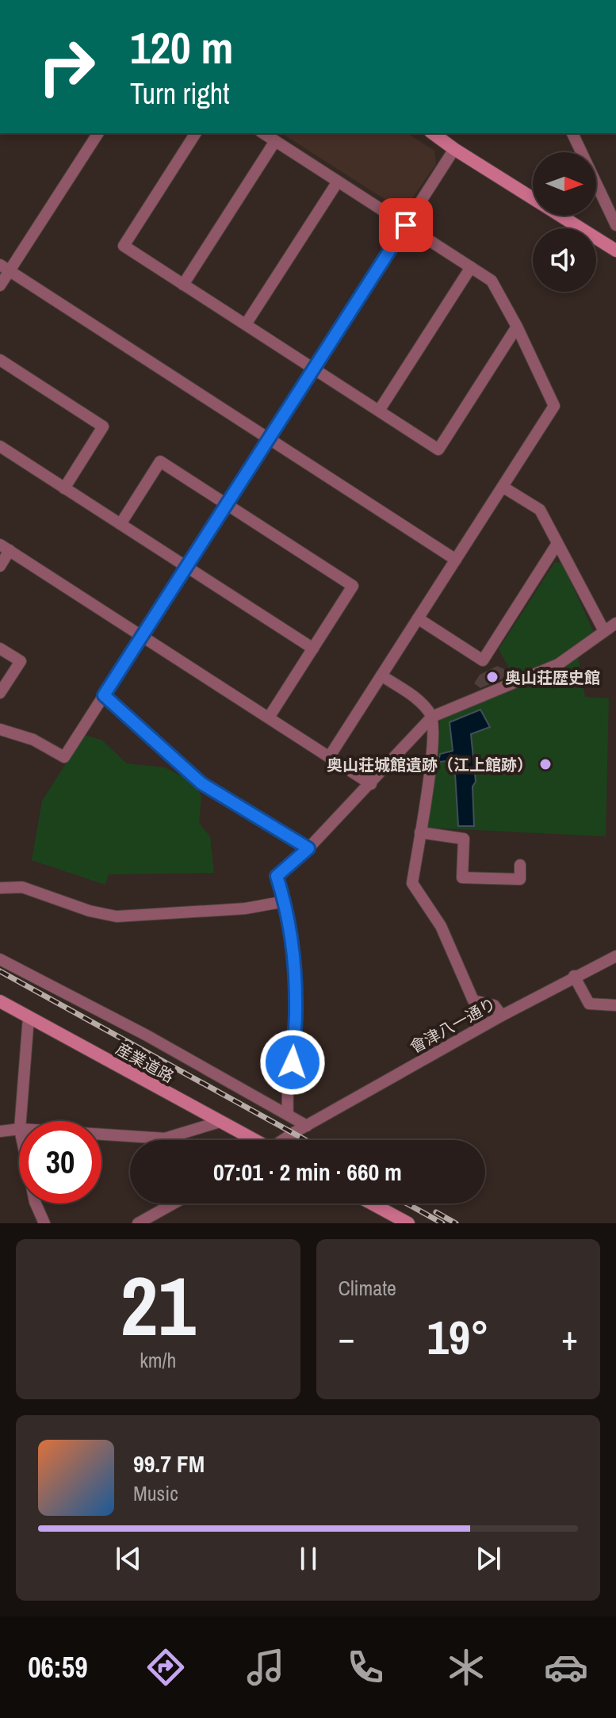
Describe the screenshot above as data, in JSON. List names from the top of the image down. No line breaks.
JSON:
{"streets":{"street":["會津八一通り","産業道路"]},"places":["奥山荘歴史館","奥山荘城館遺跡（江上館跡）"],"north":"right","page":{"turn":["120 m","Turn right"],"limit":"30","trip":"07:01 · 2 min · 660 m","tile":[["21","km/h"],"Climate"],"heat":["−","19°","+"],"song":["99.7 FM","Music"],"tabs":"06:59"}}
